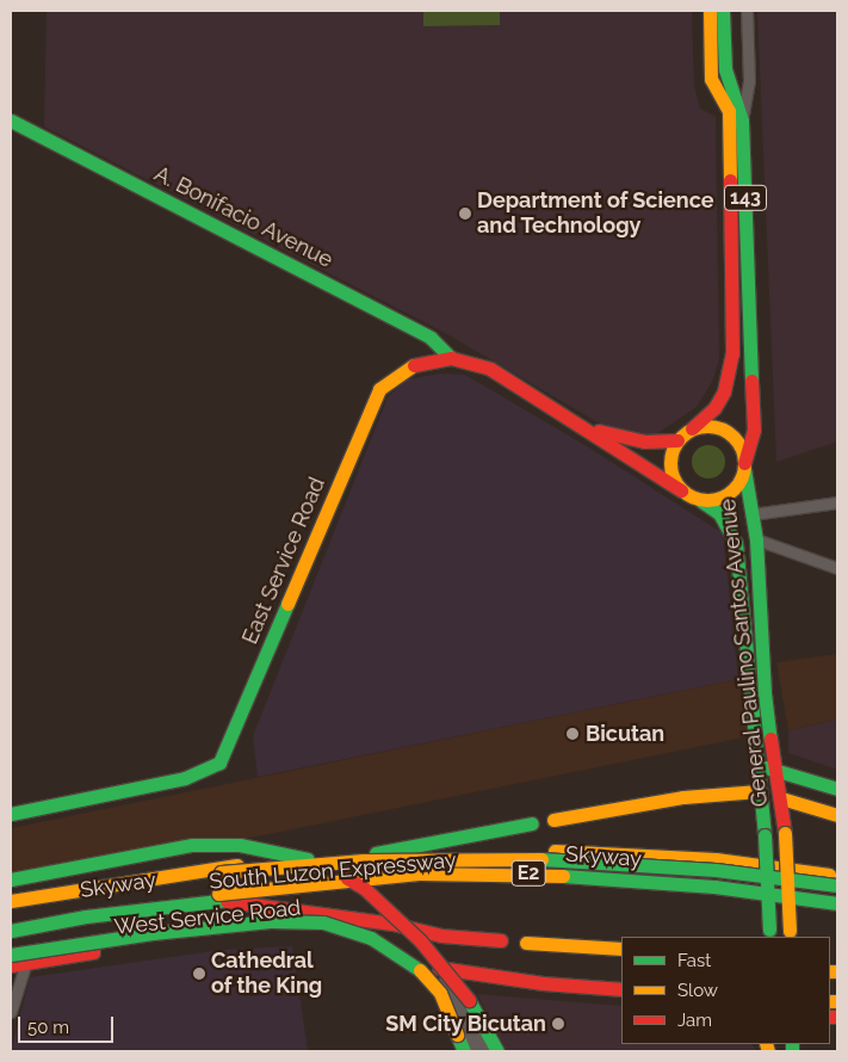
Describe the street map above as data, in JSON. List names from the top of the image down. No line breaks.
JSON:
{"streets":{"main road":["143","A. Bonifacio Avenue","East Service Road","General Paulino Santos Avenue","Skyway","South Luzon Expressway","E2","West Service Road"]},"crossings":[["143","East Service Road"],["143","General Paulino Santos Avenue"],["A. Bonifacio Avenue","East Service Road"],["East Service Road","General Paulino Santos Avenue"]],"places":["Department of Science and Technology","Bicutan","Cathedral of the King","SM City Bicutan"],"legend":["Fast","Slow","Jam"],"scale_bar":"50 m"}
